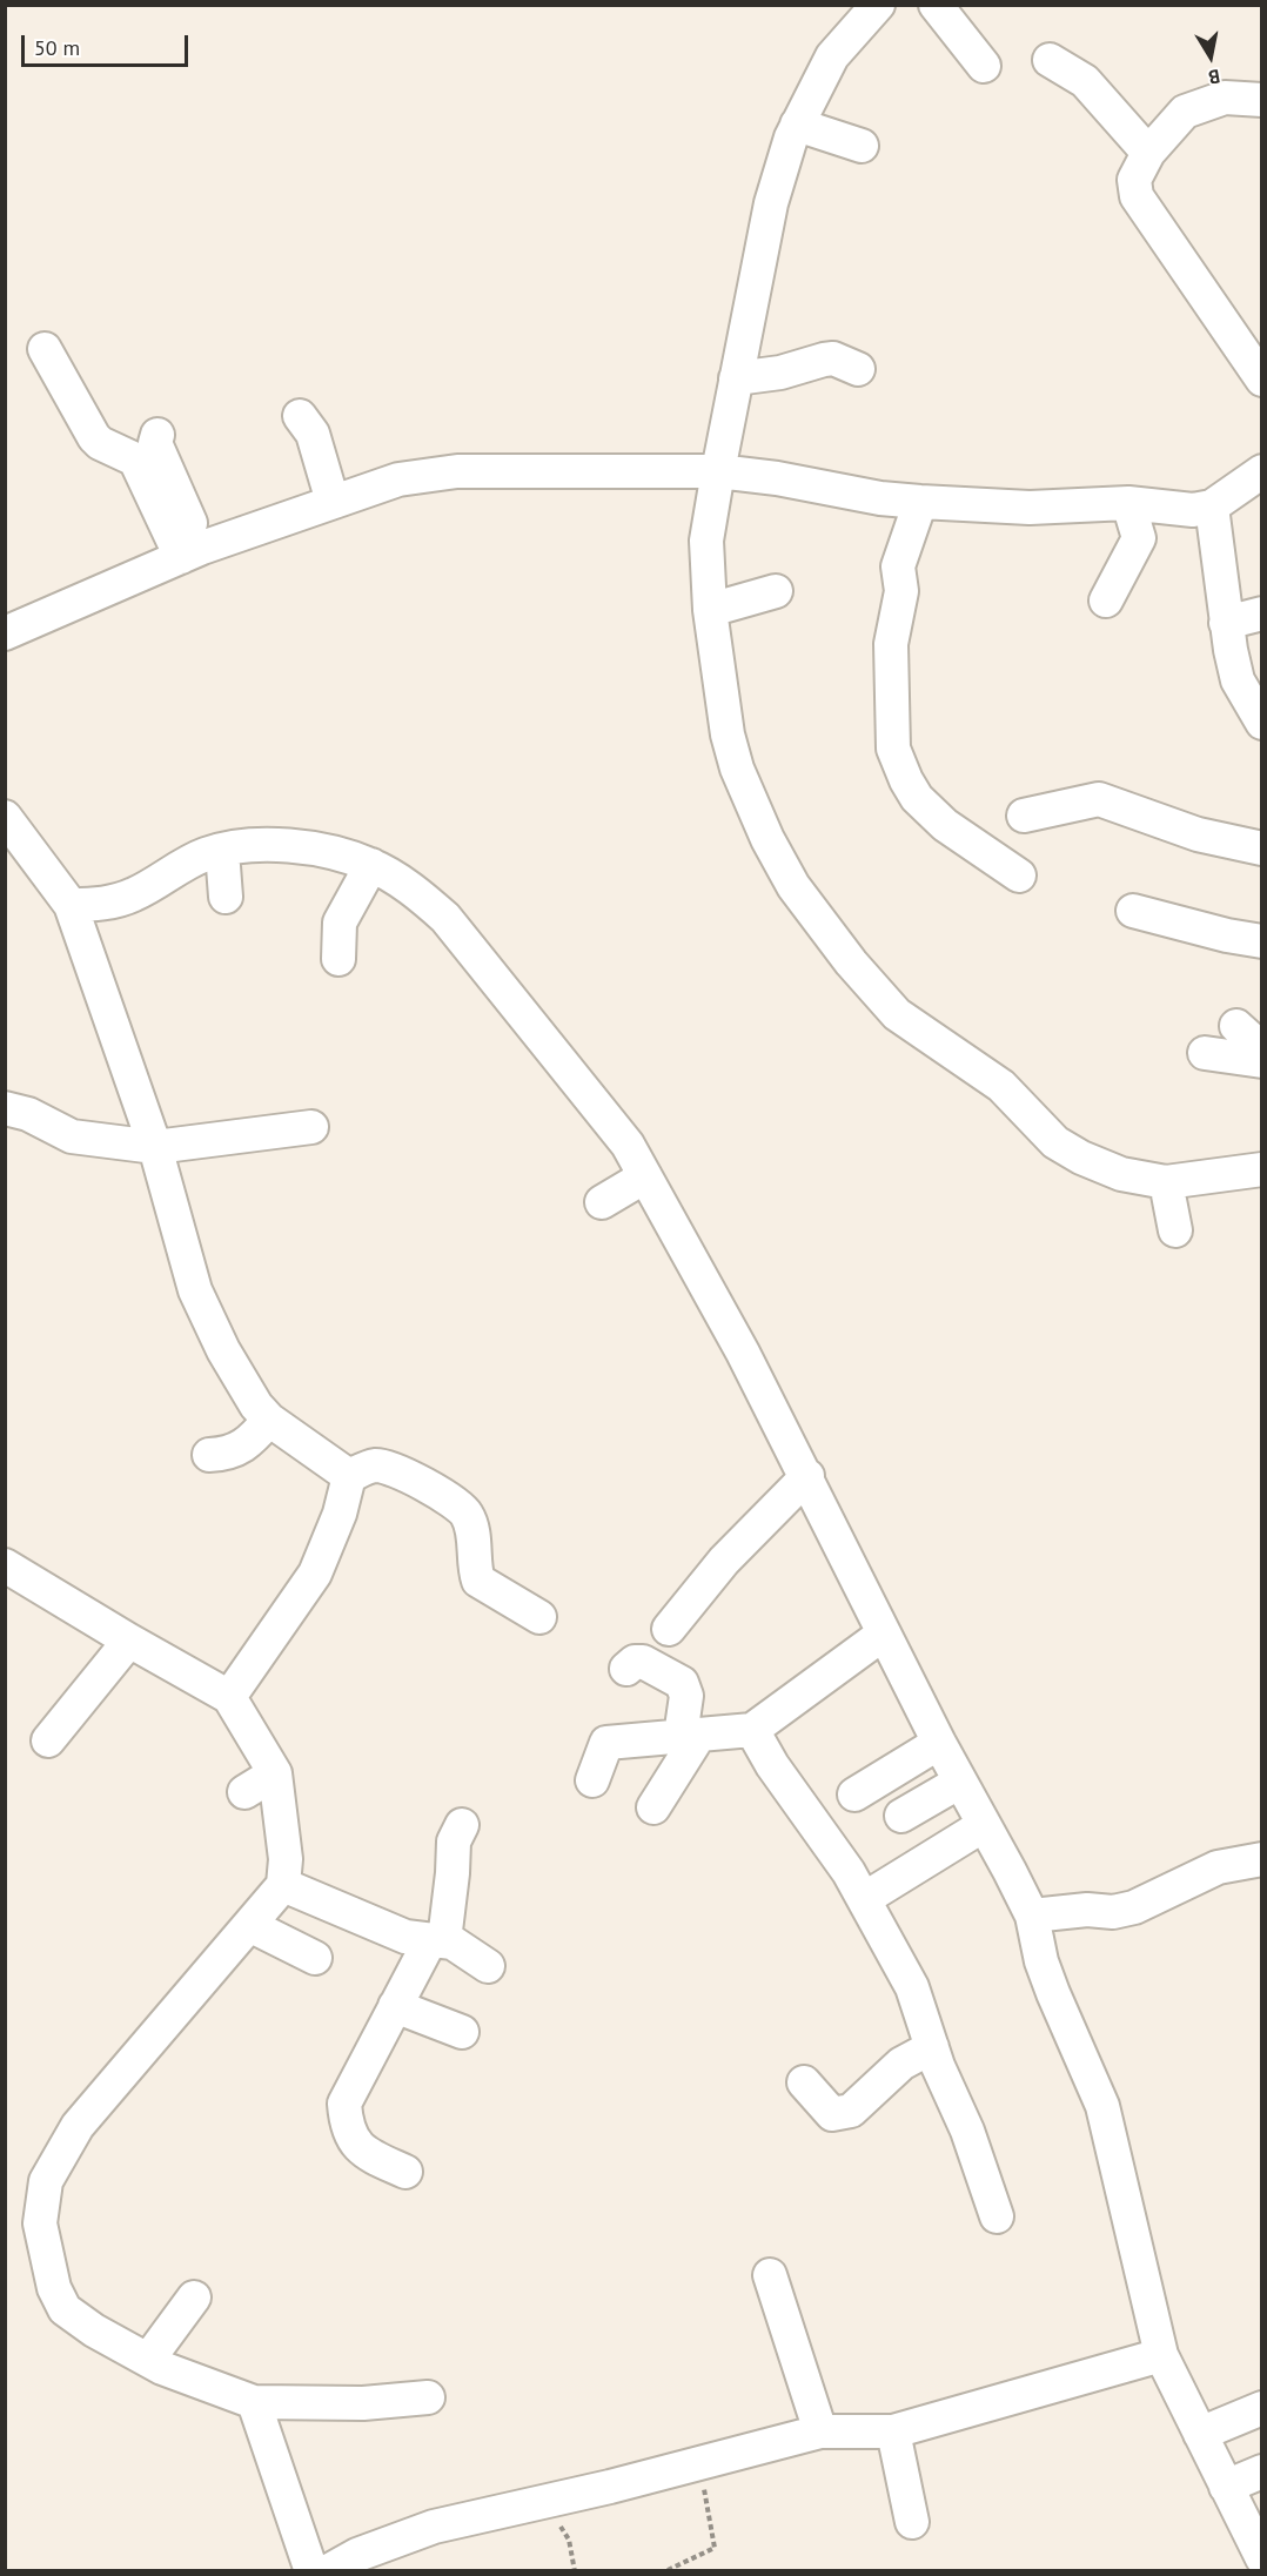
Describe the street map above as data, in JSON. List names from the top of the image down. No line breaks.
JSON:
{"scale_bar":"50 m","north":"bottom"}
